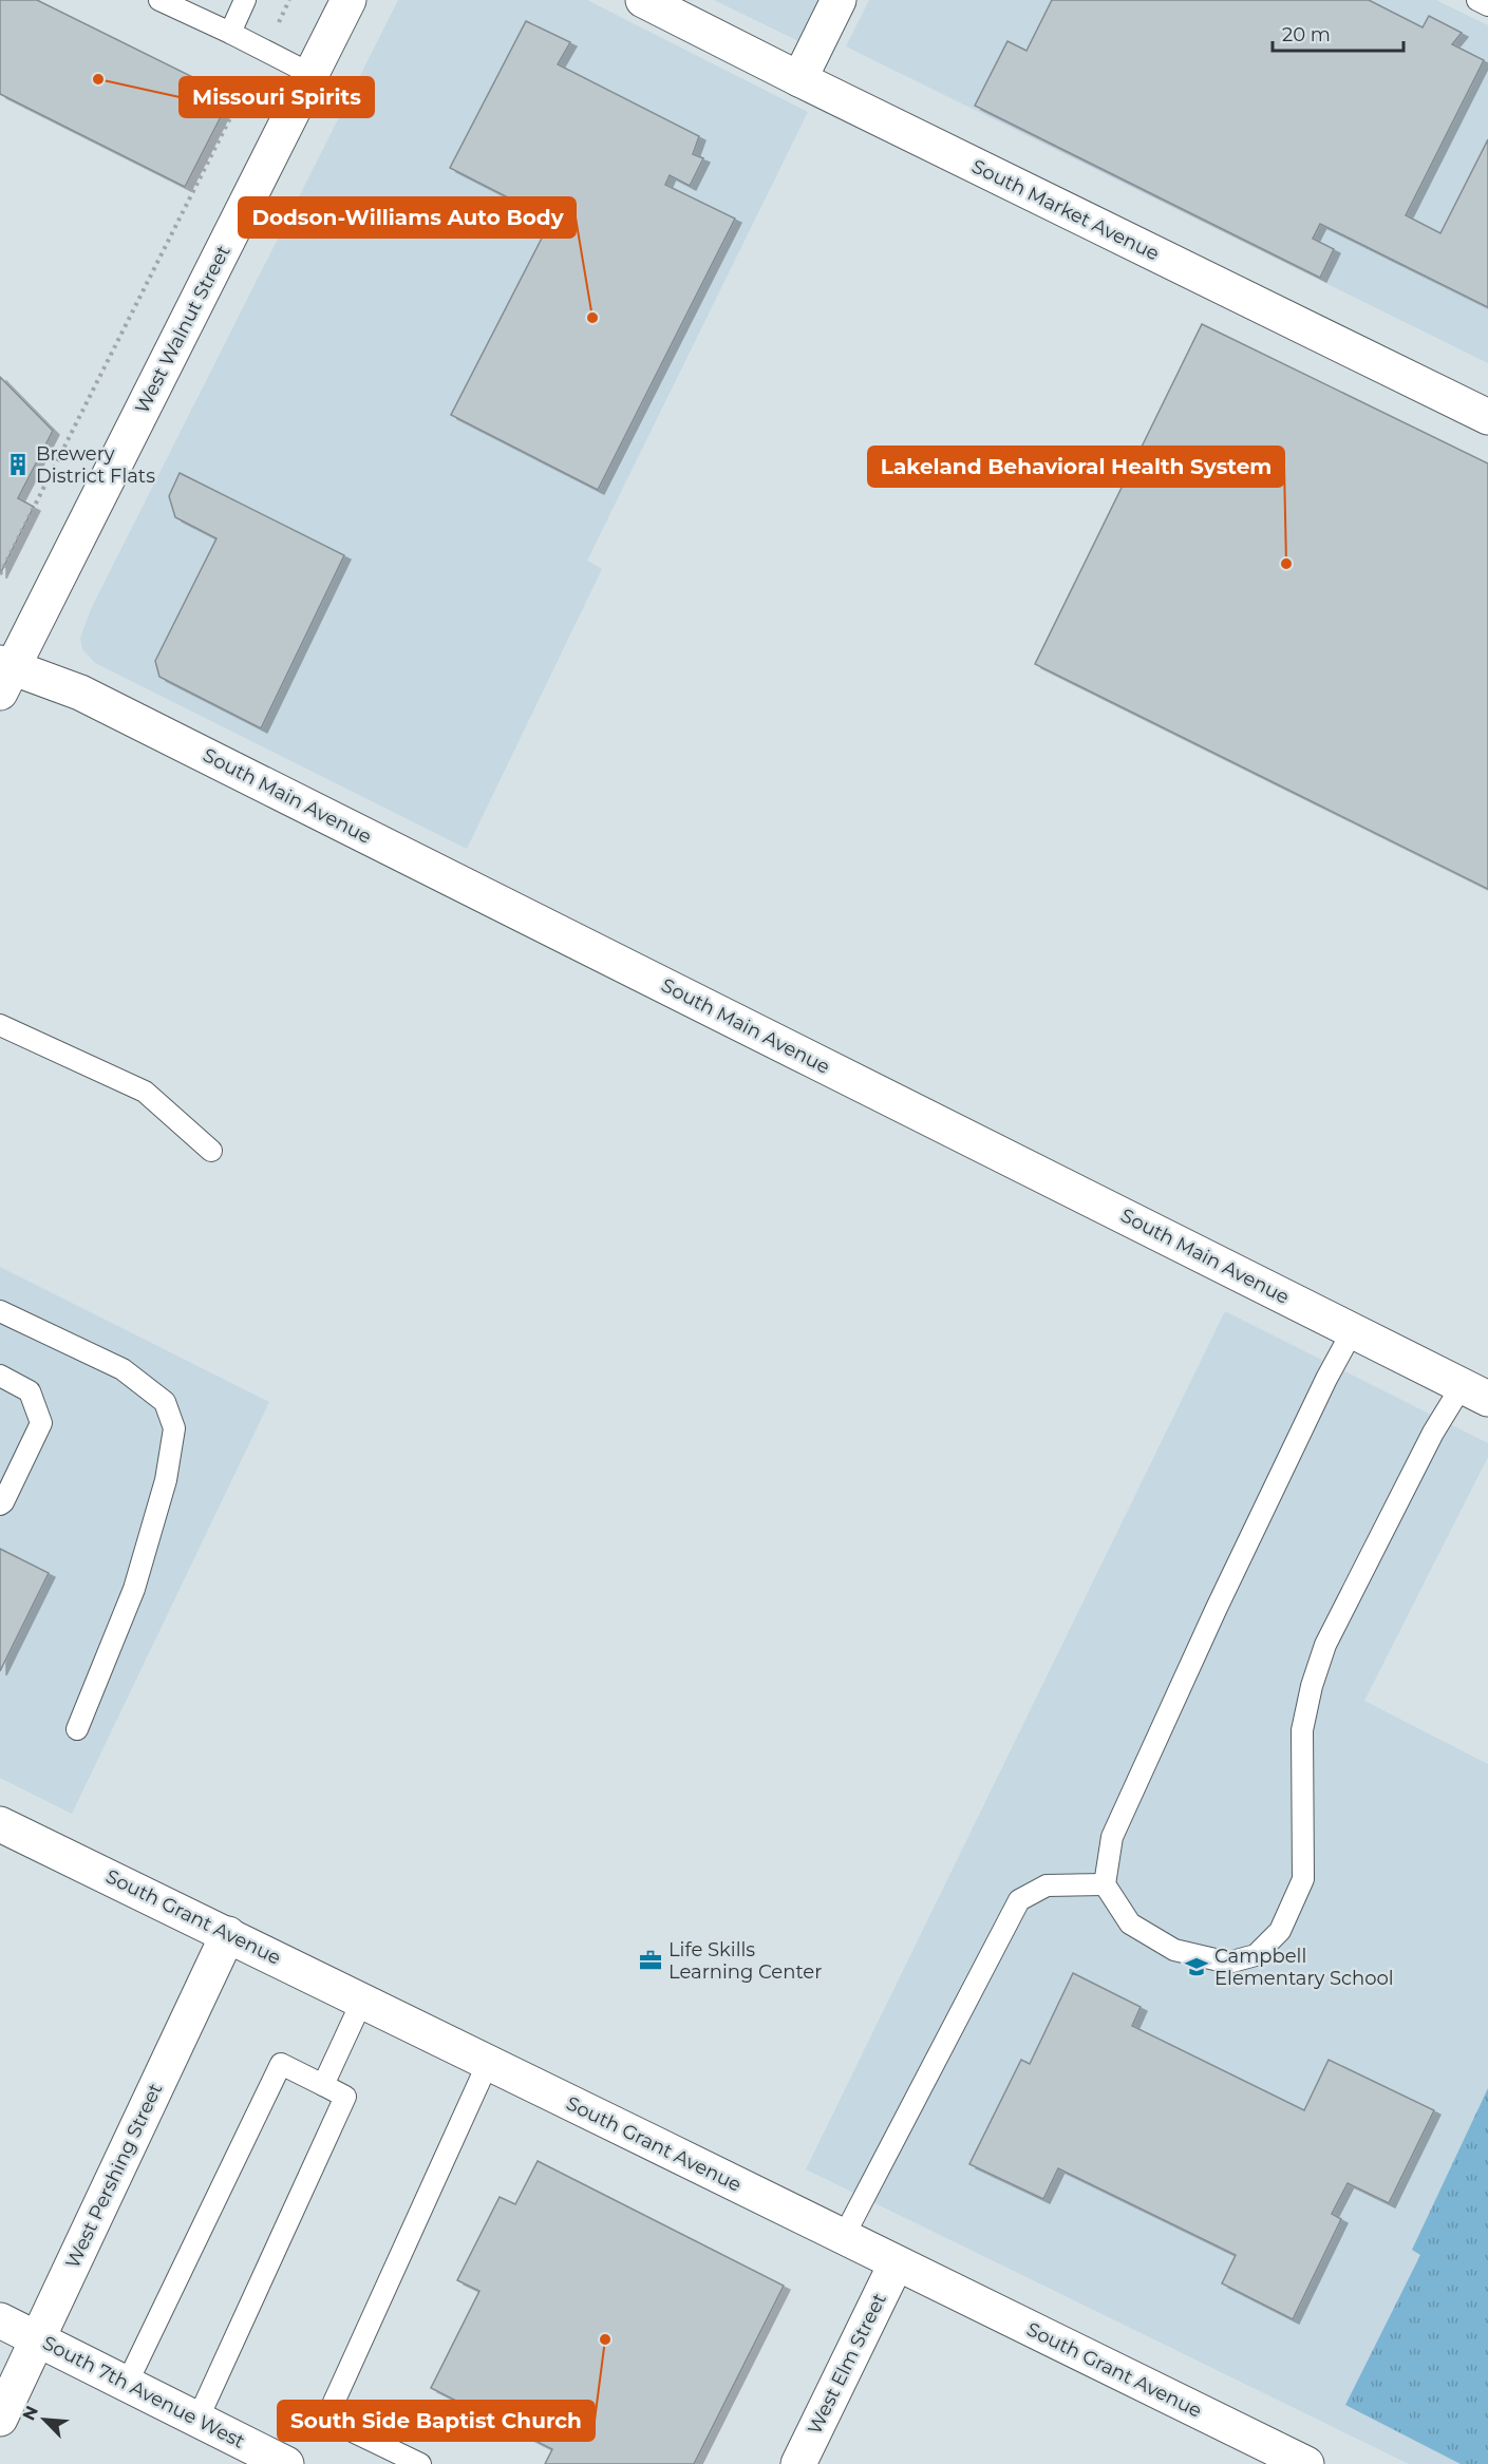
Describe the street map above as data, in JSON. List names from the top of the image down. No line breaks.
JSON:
{"streets":{"street":["South Market Avenue","West Walnut Street","South Main Avenue","South Grant Avenue","West Pershing Street","West Elm Street","South 7th Avenue West"]},"crossings":[["West Walnut Street","South Main Avenue"],["South Grant Avenue","West Pershing Street"],["South Grant Avenue","West Elm Street"],["West Pershing Street","South 7th Avenue West"]],"places":{"other":["Missouri Spirits","Dodson-Williams Auto Body","Lakeland Behavioral Health System","South Side Baptist Church"],"building":["Brewery District Flats"],"office":["Life Skills Learning Center"],"school or university":["Campbell Elementary School"]},"scale_bar":"20 m","north":"top left"}
